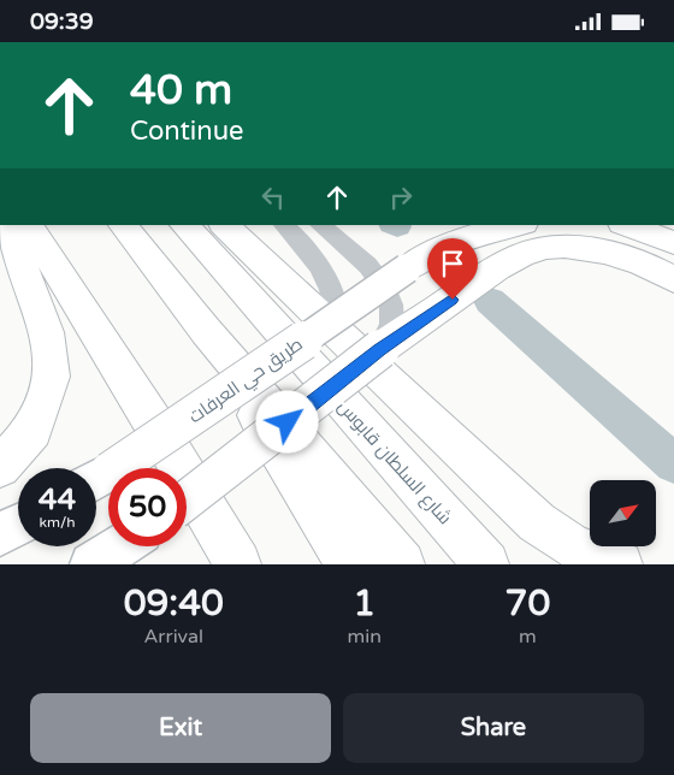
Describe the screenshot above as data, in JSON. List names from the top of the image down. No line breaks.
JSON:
{"streets":{"highway":["شارع السلطان قابوس"],"main road":["طريق حي العرفات"]},"north":"top right","page":{"status":"09:39","turn":["40 m","Continue"],"speed":"44 km/h","limit":"50","eta":["09:40","Arrival","1","min","70","m"],"buttons":["Exit","Share"]}}
